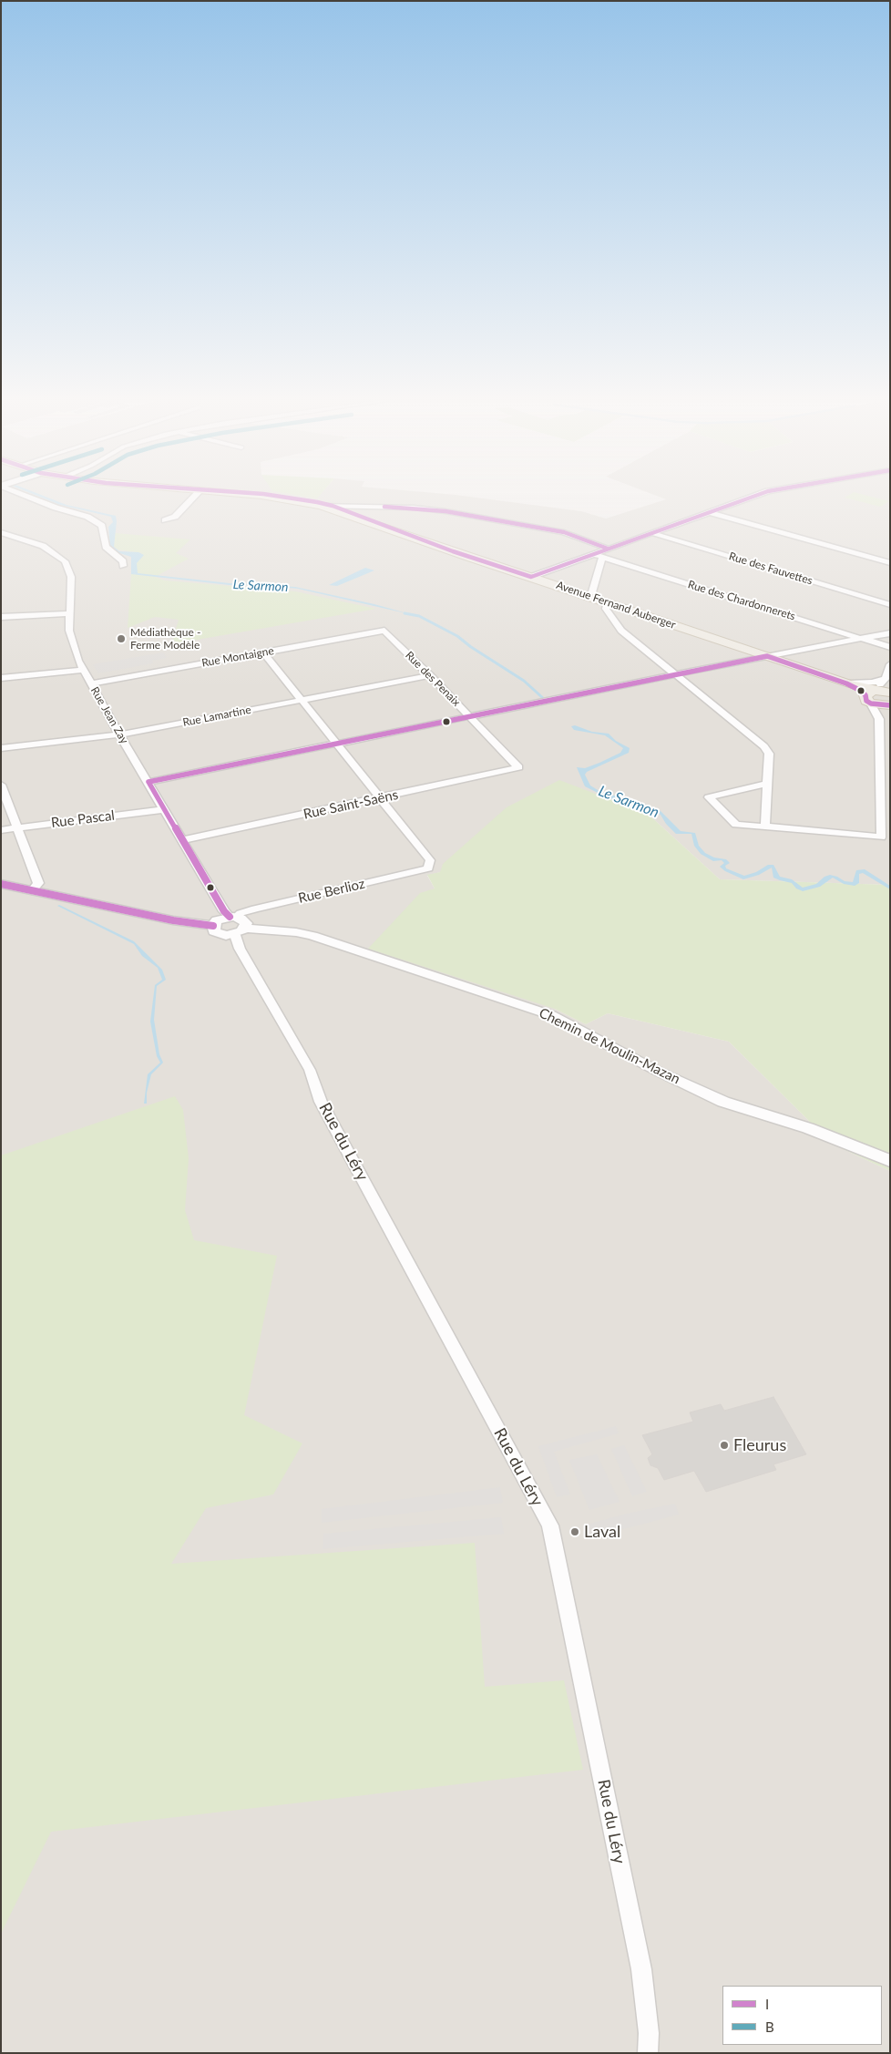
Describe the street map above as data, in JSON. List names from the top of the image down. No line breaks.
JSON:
{"streets":{"main road":["Avenue Fernand Auberger"],"street":["Rue des Fauvettes","Rue des Chardonnerets","Rue Montaigne","Rue des Penaix","Rue Jean Zay","Rue Lamartine","Rue Saint-Saëns","Rue Pascal","Rue Berlioz","Chemin de Moulin-Mazan","Rue du Léry"]},"crossings":[["Rue Montaigne","Rue des Penaix"],["Rue Montaigne","Rue Jean Zay"],["Rue des Penaix","Rue Lamartine"],["Rue des Penaix","Rue Saint-Saëns"],["Rue Jean Zay","Rue Lamartine"],["Rue Jean Zay","Rue Saint-Saëns"],["Rue Jean Zay","Rue Pascal"],["Rue Jean Zay","Rue Berlioz"],["Rue Saint-Saëns","Rue Berlioz"],["Chemin de Moulin-Mazan","Rue du Léry"]],"water":["Le Sarmon"],"places":["Médiathèque - Ferme Modèle","Fleurus","Laval"],"lines":["transit line I"],"legend":["I","B"]}
